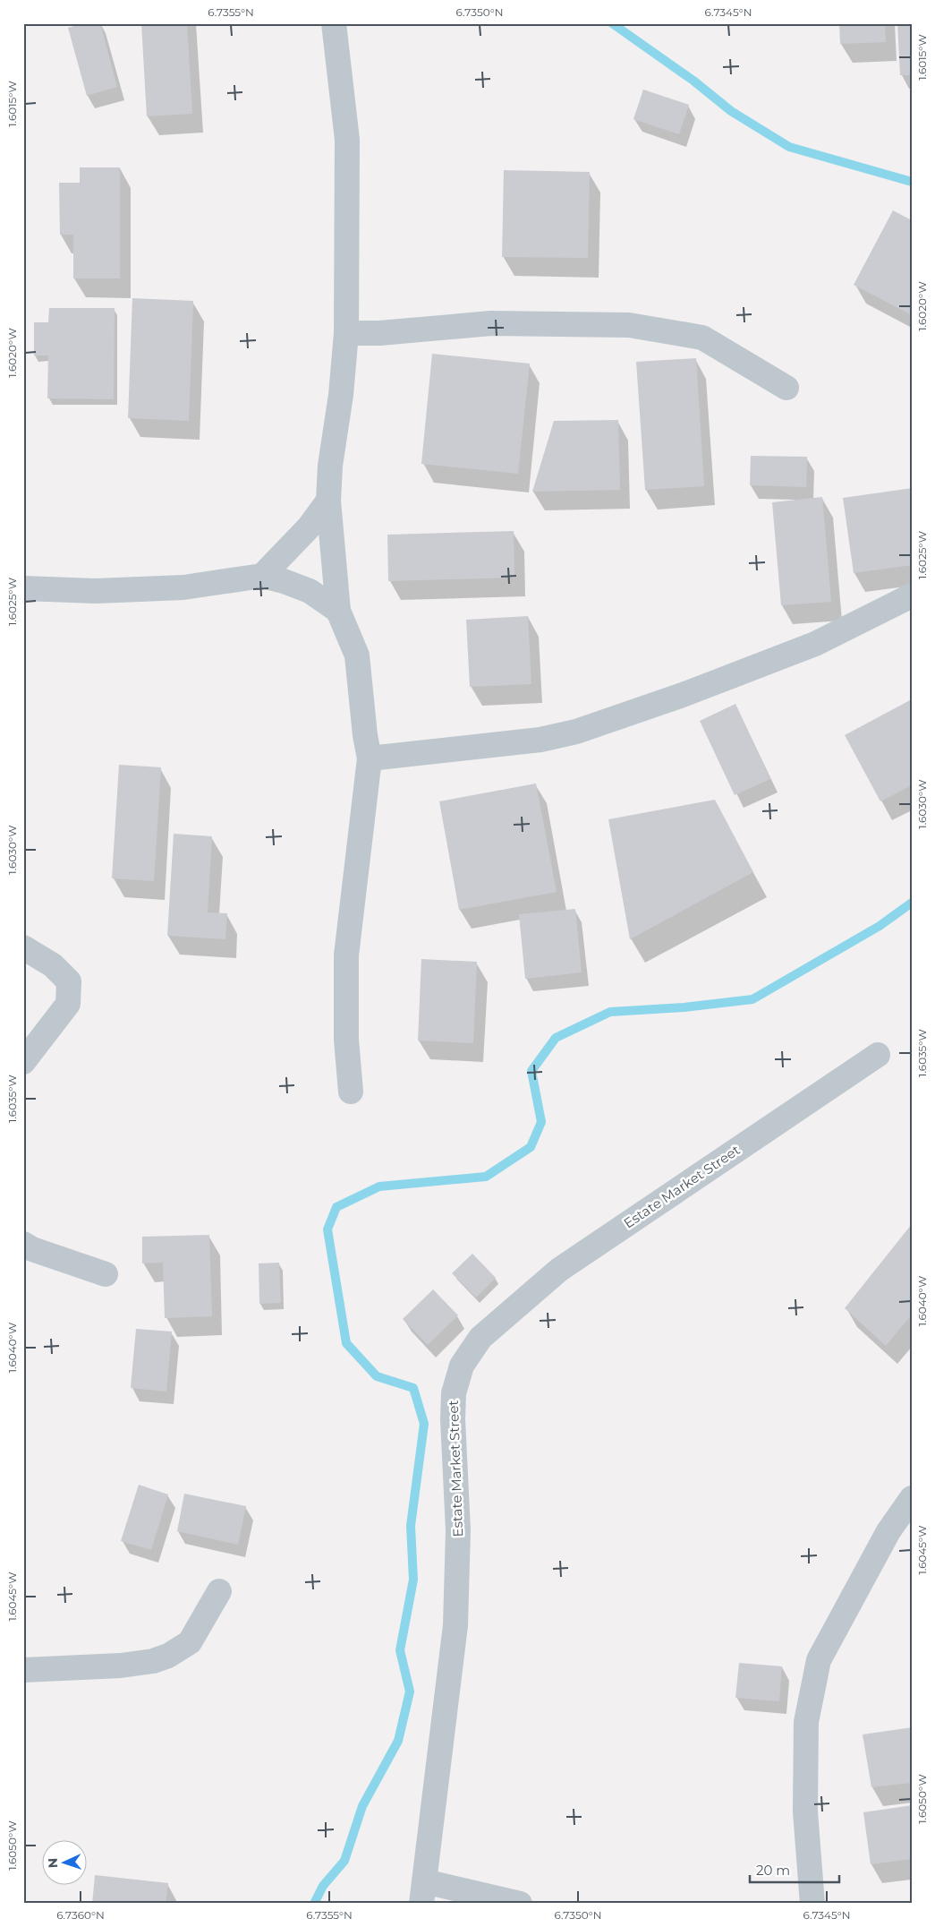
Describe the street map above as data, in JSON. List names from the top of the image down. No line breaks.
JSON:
{"streets":{"street":["Estate Market Street"]},"scale_bar":"20 m","north":"left","coordinates":["6.7355°N","6.7350°N","6.7345°N","1.6015°W","1.6020°W","1.6025°W","1.6030°W","1.6035°W","1.6040°W","1.6045°W","1.6050°W","6.7360°N"]}
